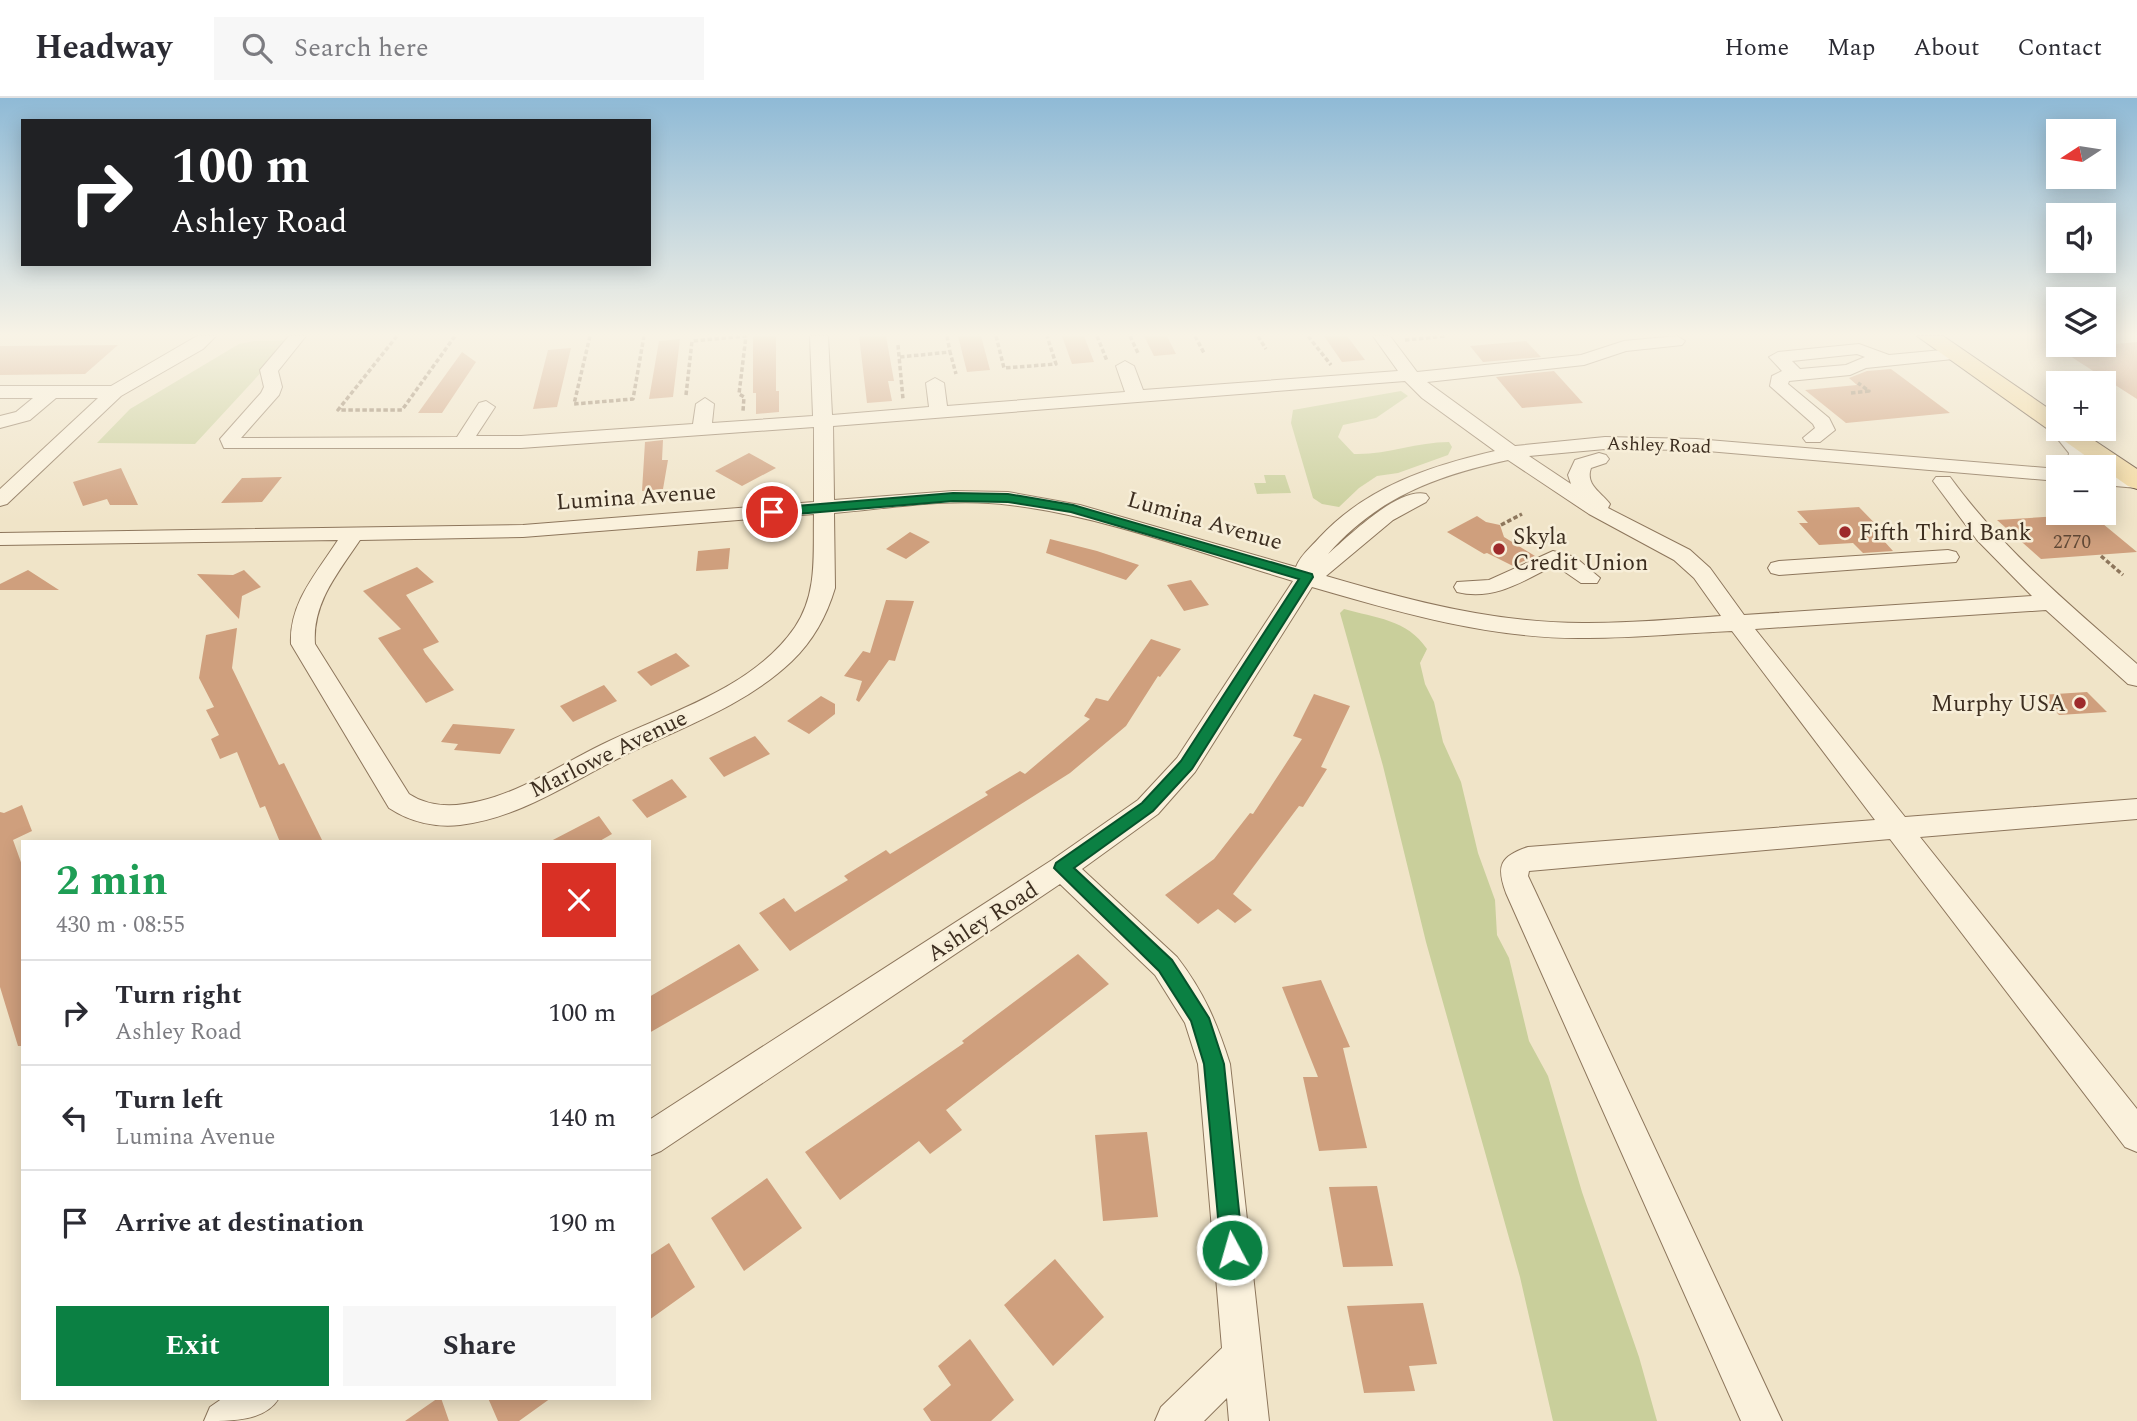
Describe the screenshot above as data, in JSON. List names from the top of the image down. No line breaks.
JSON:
{"streets":{"street":["Ashley Road","Lumina Avenue","Marlowe Avenue"]},"crossings":[["Ashley Road","Lumina Avenue"],["Lumina Avenue","Marlowe Avenue"]],"places":["Fifth Third Bank","Skyla Credit Union","Murphy USA"],"house_numbers":["2770"],"north":"left","page":{"header":"Headway","search":"Search here","nav":["Home","Map","About","Contact"],"map_buttons":["+","−"],"turn":["100 m","Ashley Road"],"heading":["2 min","430 m · 08:55"],"list":[{"name":"Turn right","note":"Ashley Road","value":"100 m"},{"name":"Turn left","note":"Lumina Avenue","value":"140 m"},{"name":"Arrive at destination","value":"190 m"}],"buttons":["Exit","Share"]}}
